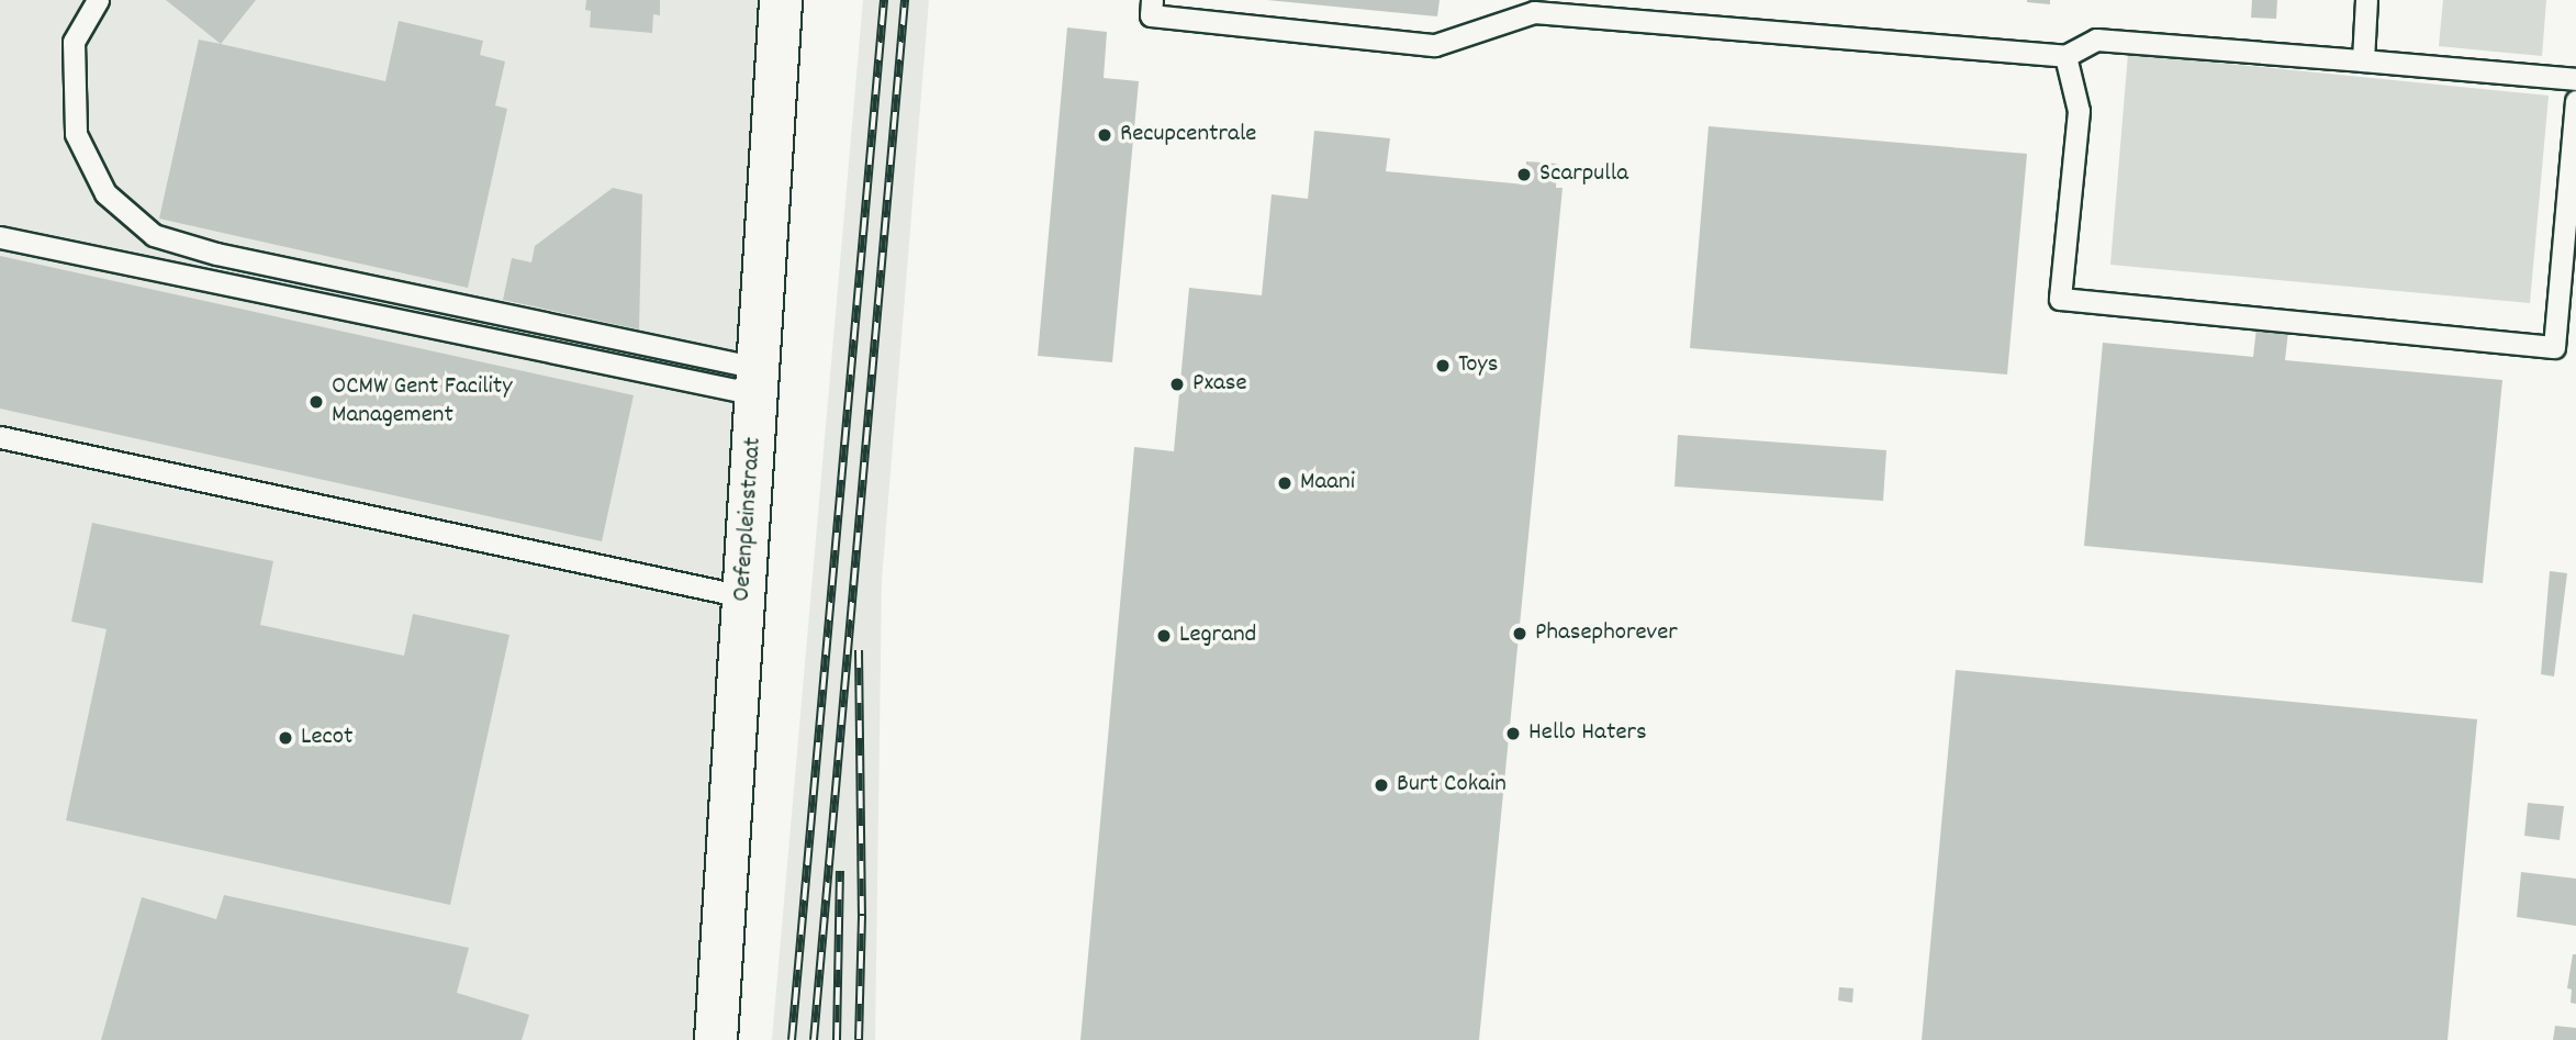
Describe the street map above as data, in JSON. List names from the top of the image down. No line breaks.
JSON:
{"streets":{"street":["Oefenpleinstraat"]},"places":["Recupcentrale","Scarpulla","Toys","Pxase","OCMW Gent Facility Management","Maani","Phasephorever","Legrand","Hello Haters","Lecot","Burt Cokain"]}
